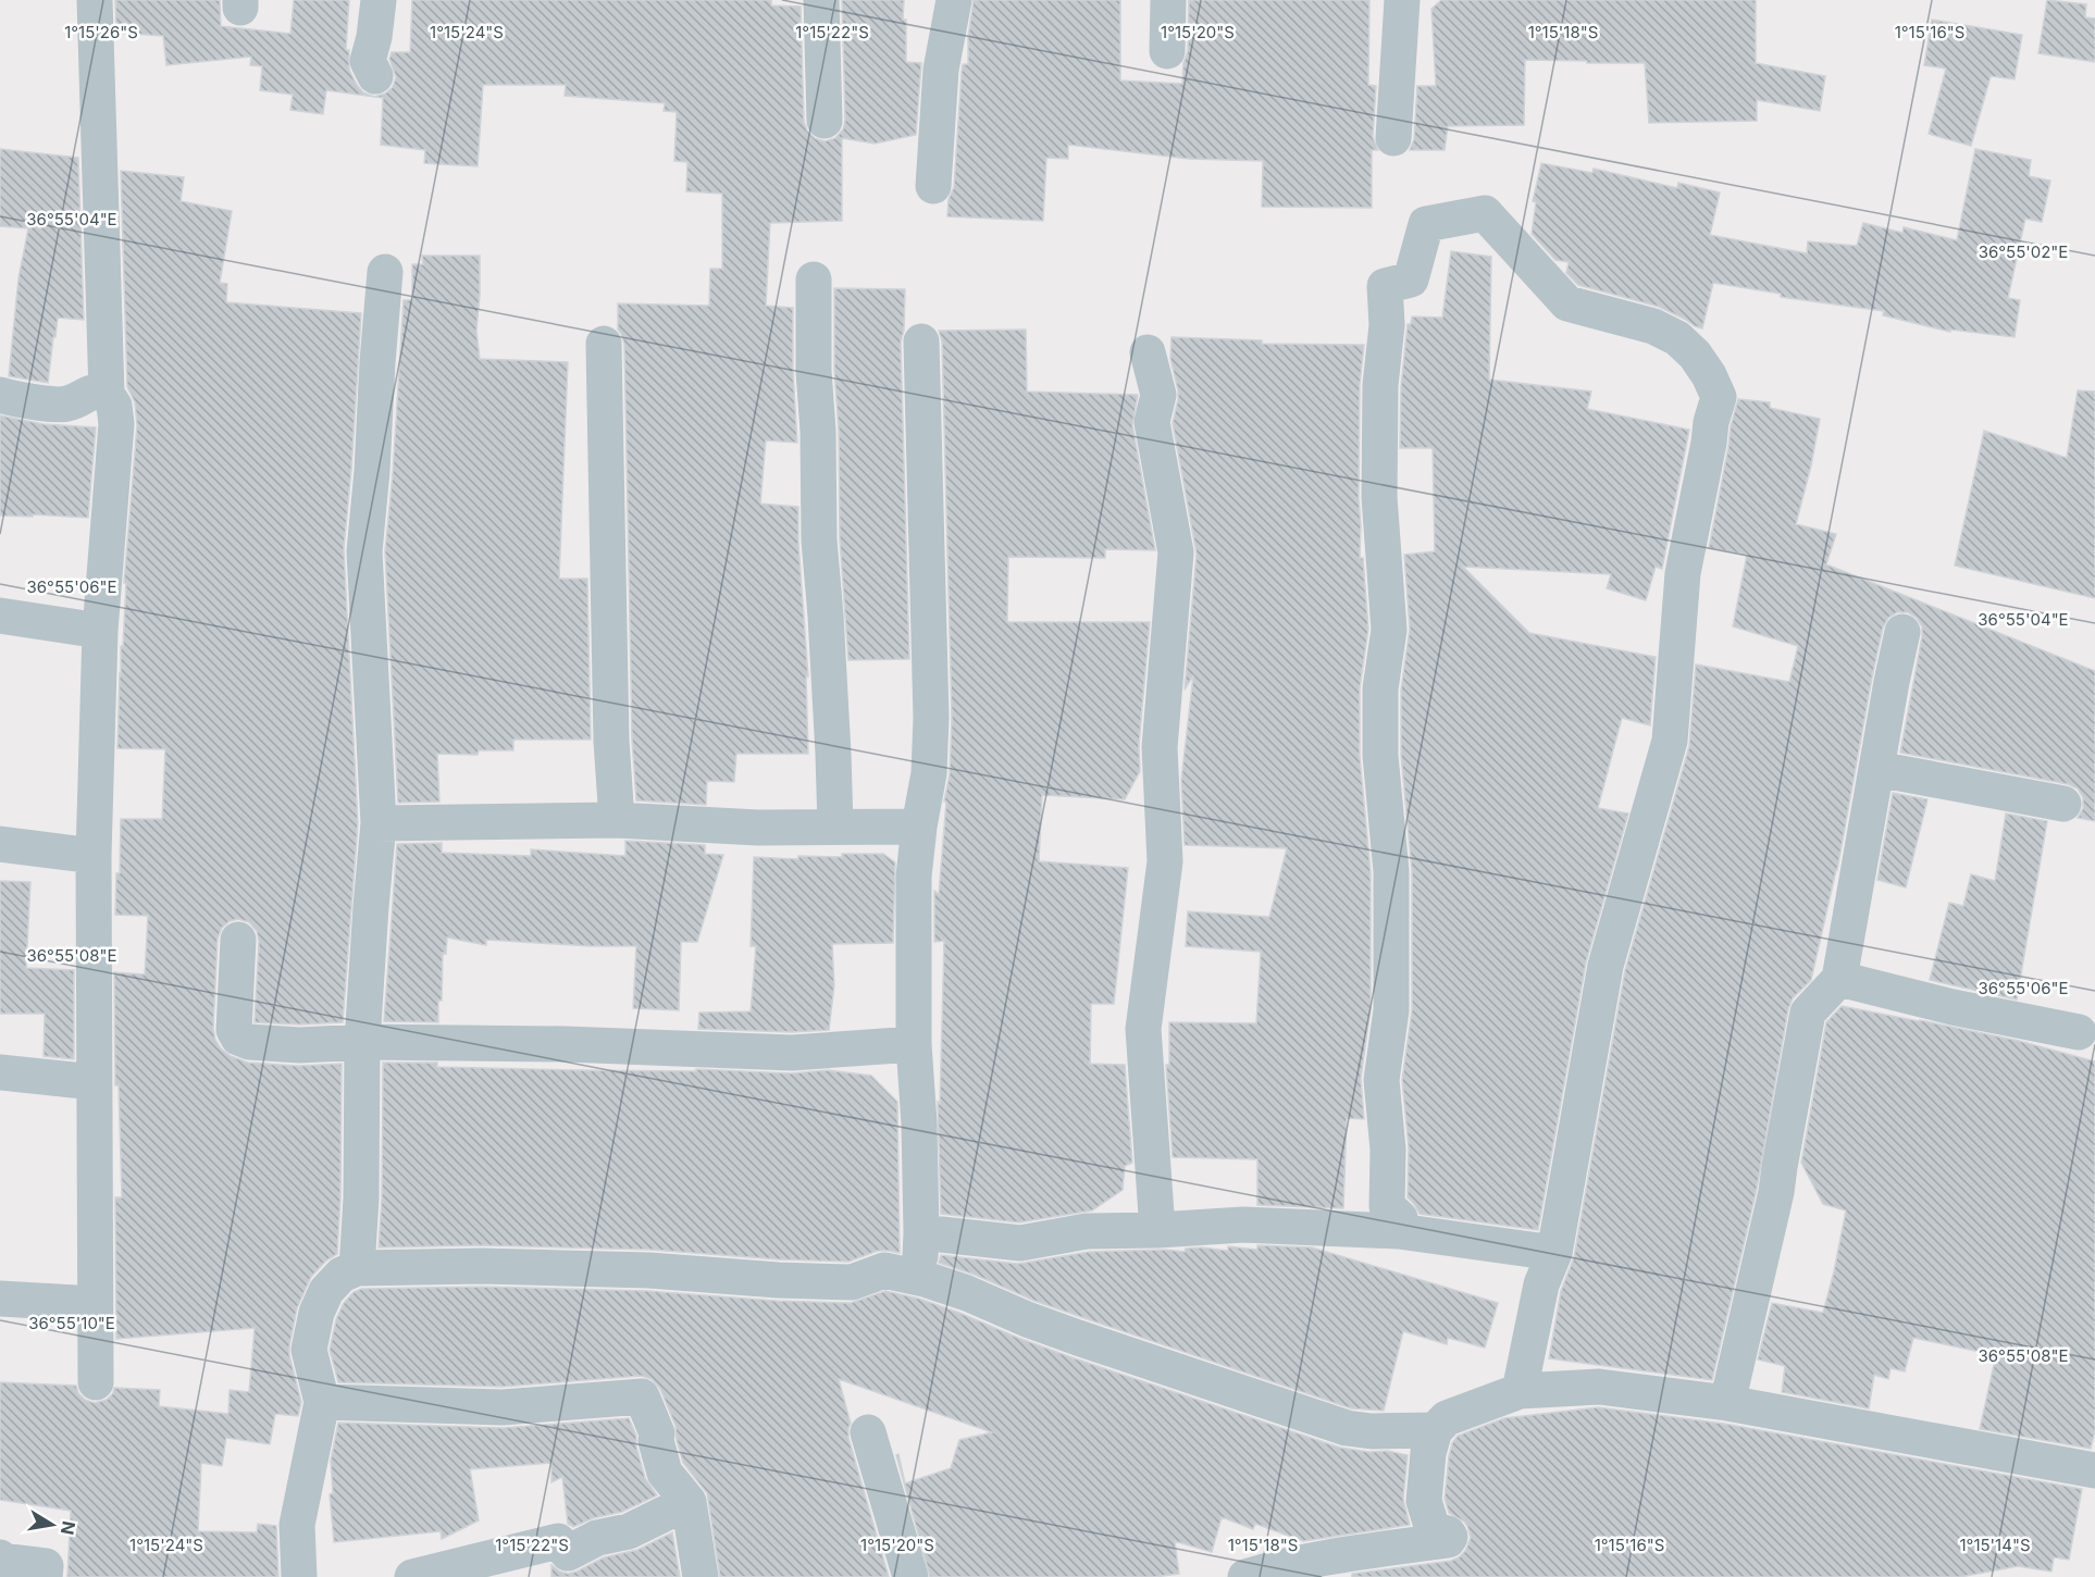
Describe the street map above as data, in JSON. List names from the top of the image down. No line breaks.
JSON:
{"north":"right","coordinates":["1°15'26\"S","1°15'24\"S","1°15'22\"S","1°15'20\"S","1°15'18\"S","1°15'16\"S","36°55'04\"E","36°55'02\"E","36°55'06\"E","36°55'08\"E","36°55'10\"E","1°15'14\"S"]}
